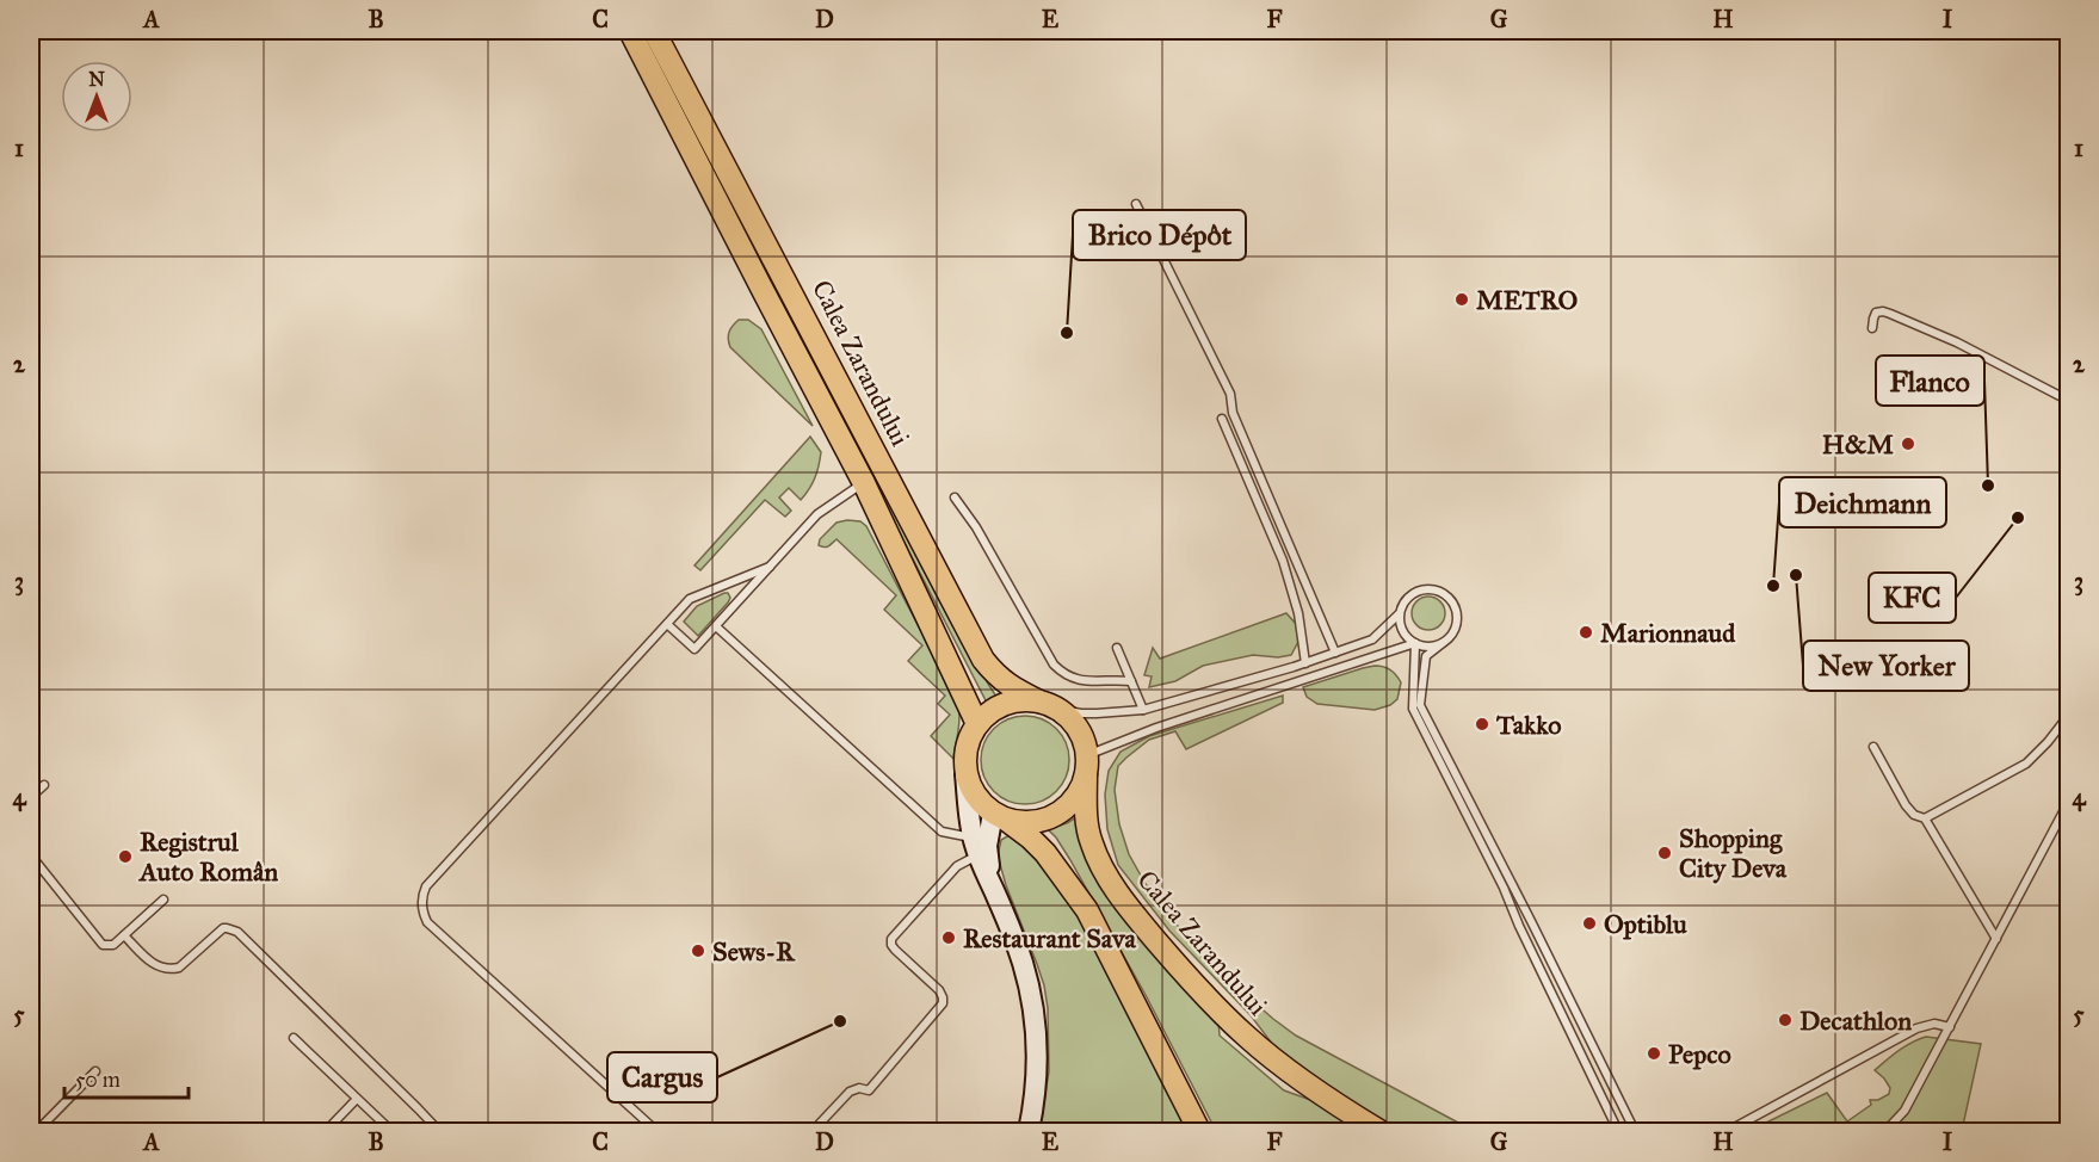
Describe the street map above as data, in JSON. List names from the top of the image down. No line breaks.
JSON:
{"streets":{"main road":["Calea Zarandului"]},"places":["METRO","Brico Dépôt","H&M","Flanco","KFC","New Yorker","Deichmann","Marionnaud","Takko","Shopping City Deva","Registrul Auto Român","Optiblu","Restaurant Sava","Sews-R","Decathlon","Cargus","Pepco"],"scale_bar":"50 m","north":"top","grid":{"columns":["A","B","C","D","E","F","G","H","I"],"rows":["1","2","3","4","5"]}}
